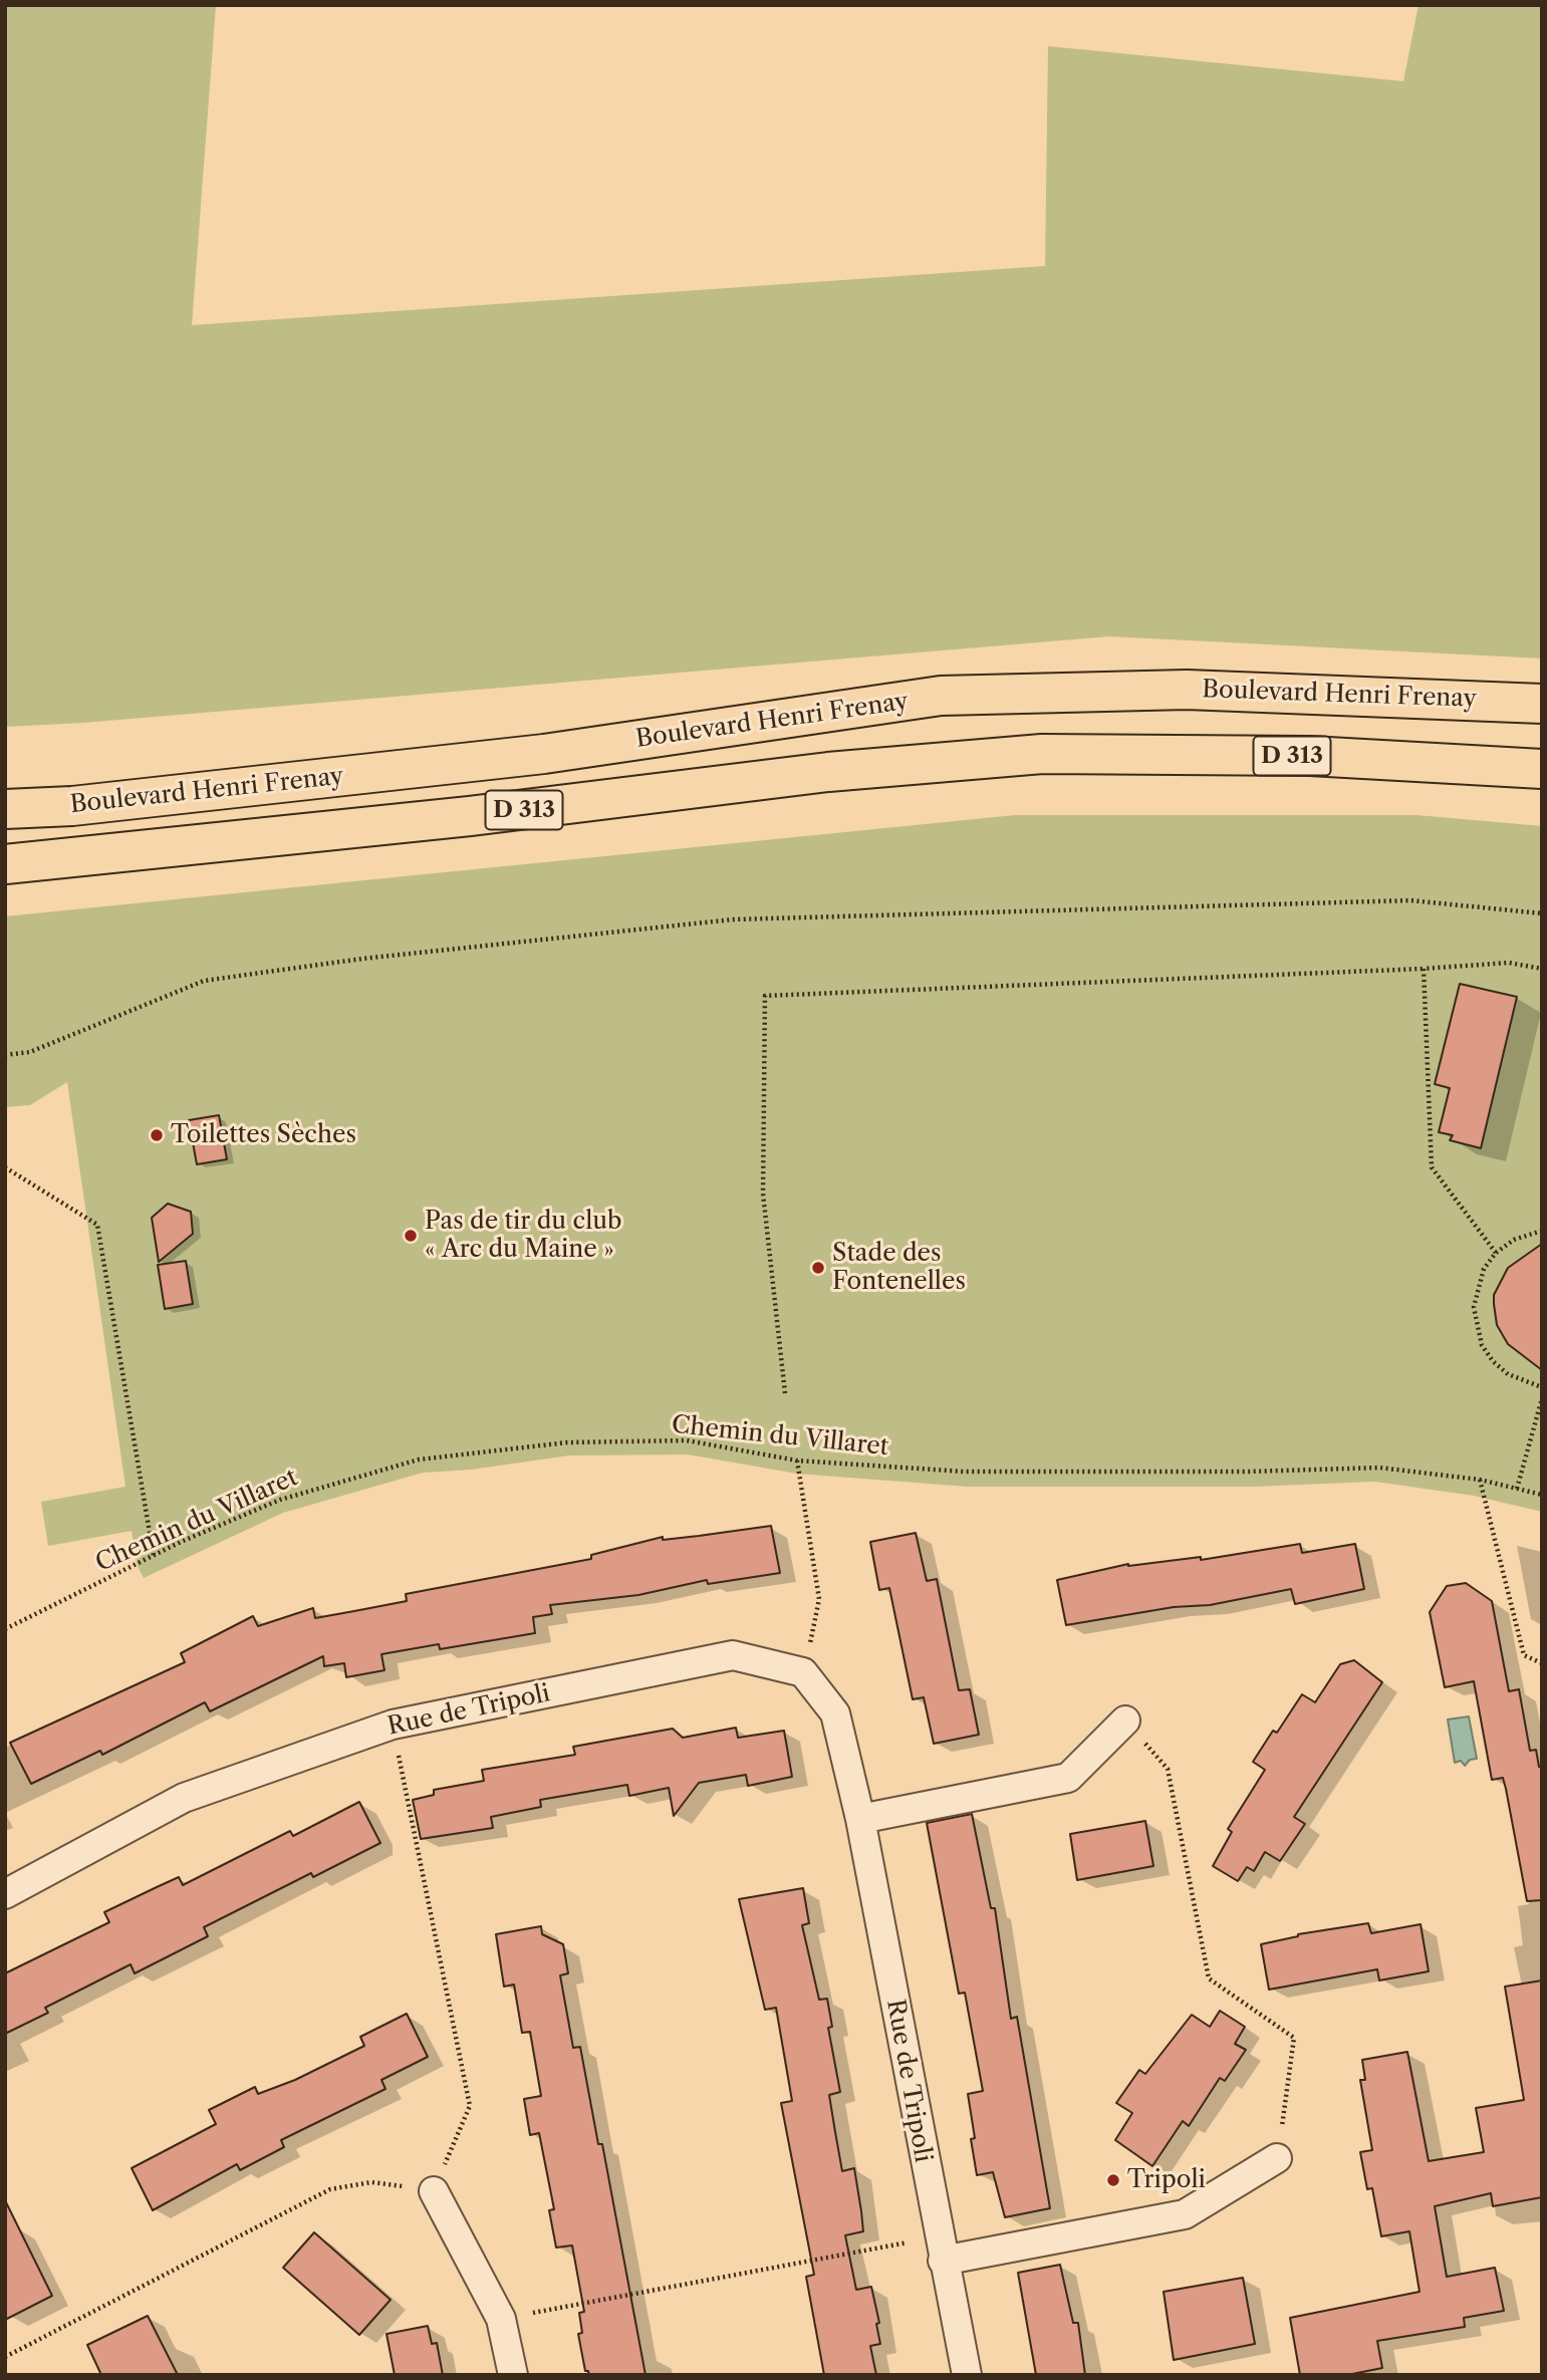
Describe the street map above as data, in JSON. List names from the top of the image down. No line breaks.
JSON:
{"streets":{"highway":["Boulevard Henri Frenay","D 313"],"street":["Rue de Tripoli"],"path":["Chemin du Villaret"]},"places":["Toilettes Sèches","Pas de tir du club « Arc du Maine »","Stade des Fontenelles","Tripoli"]}
